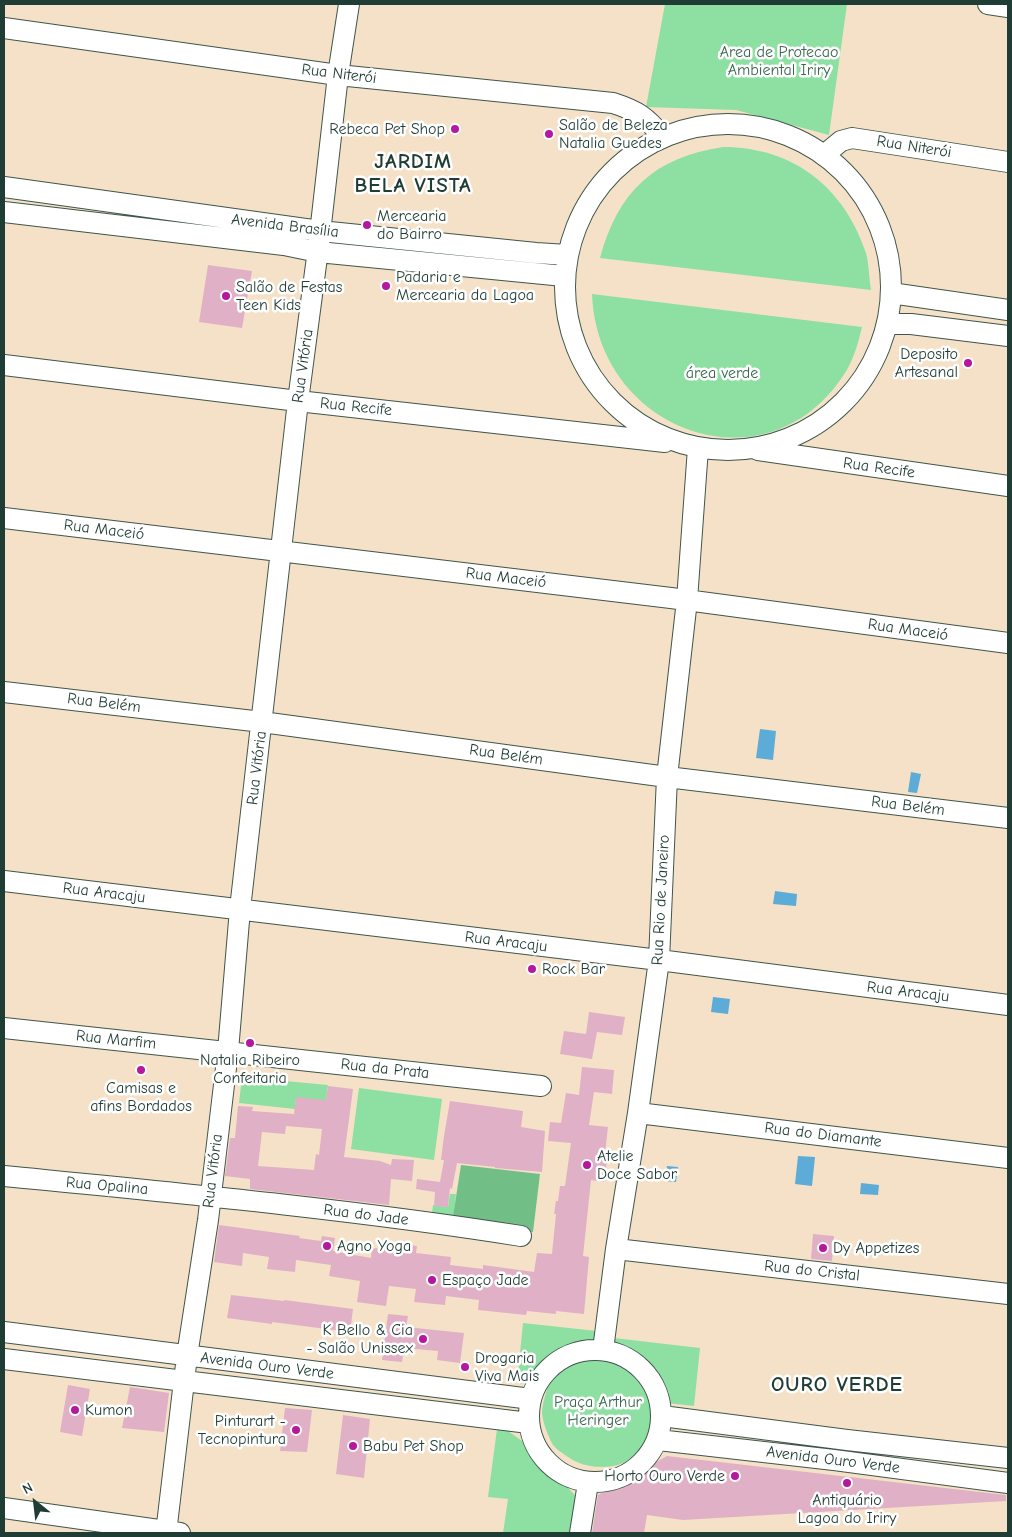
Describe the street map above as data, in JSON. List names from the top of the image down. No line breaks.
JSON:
{"streets":{"street":["Rua Niterói","Avenida Brasília","Rua Vitória","Rua Recife","Rua Maceió","Rua Belém","Rua Aracaju","Rua Rio de Janeiro","Rua Marfim","Rua da Prata","Rua do Diamante","Rua Opalina","Rua do Jade","Rua do Cristal","Avenida Ouro Verde"]},"crossings":[["Rua Niterói","Rua Vitória"],["Avenida Brasília","Rua Vitória"],["Rua Vitória","Rua Recife"],["Rua Vitória","Rua Maceió"],["Rua Vitória","Rua Belém"],["Rua Vitória","Rua Aracaju"],["Rua Vitória","Rua Marfim"],["Rua Vitória","Rua da Prata"],["Rua Vitória","Rua Opalina"],["Rua Vitória","Rua do Jade"],["Rua Vitória","Avenida Ouro Verde"],["Rua Recife","Rua Rio de Janeiro"],["Rua Maceió","Rua Rio de Janeiro"],["Rua Belém","Rua Rio de Janeiro"],["Rua Aracaju","Rua Rio de Janeiro"],["Rua Rio de Janeiro","Rua do Diamante"],["Rua Rio de Janeiro","Rua do Cristal"],["Rua Rio de Janeiro","Avenida Ouro Verde"],["Rua Marfim","Rua da Prata"],["Rua Opalina","Rua do Jade"]],"districts":["JARDIM BELA VISTA","OURO VERDE"],"parks":["Area de Protecao Ambiental Iriry","área verde","Praça Arthur Heringer"],"places":["Rebeca Pet Shop","Salão de Beleza Natalia Guedes","Mercearia do Bairro","Padaria e Mercearia da Lagoa","Salão de Festas Teen Kids","Deposito Artesanal","Rock Bar","Natalia Ribeiro Confeitaria","Camisas e afins Bordados","Atelie Doce Sabor","Agno Yoga","Dy Appetizes","Espaço Jade","K Bello & Cia - Salão Unissex","Drogaria Viva Mais","Kumon","Pinturart - Tecnopintura","Babu Pet Shop","Horto Ouro Verde","Antiquário Lagoa do Iriry"],"north":"top left"}
